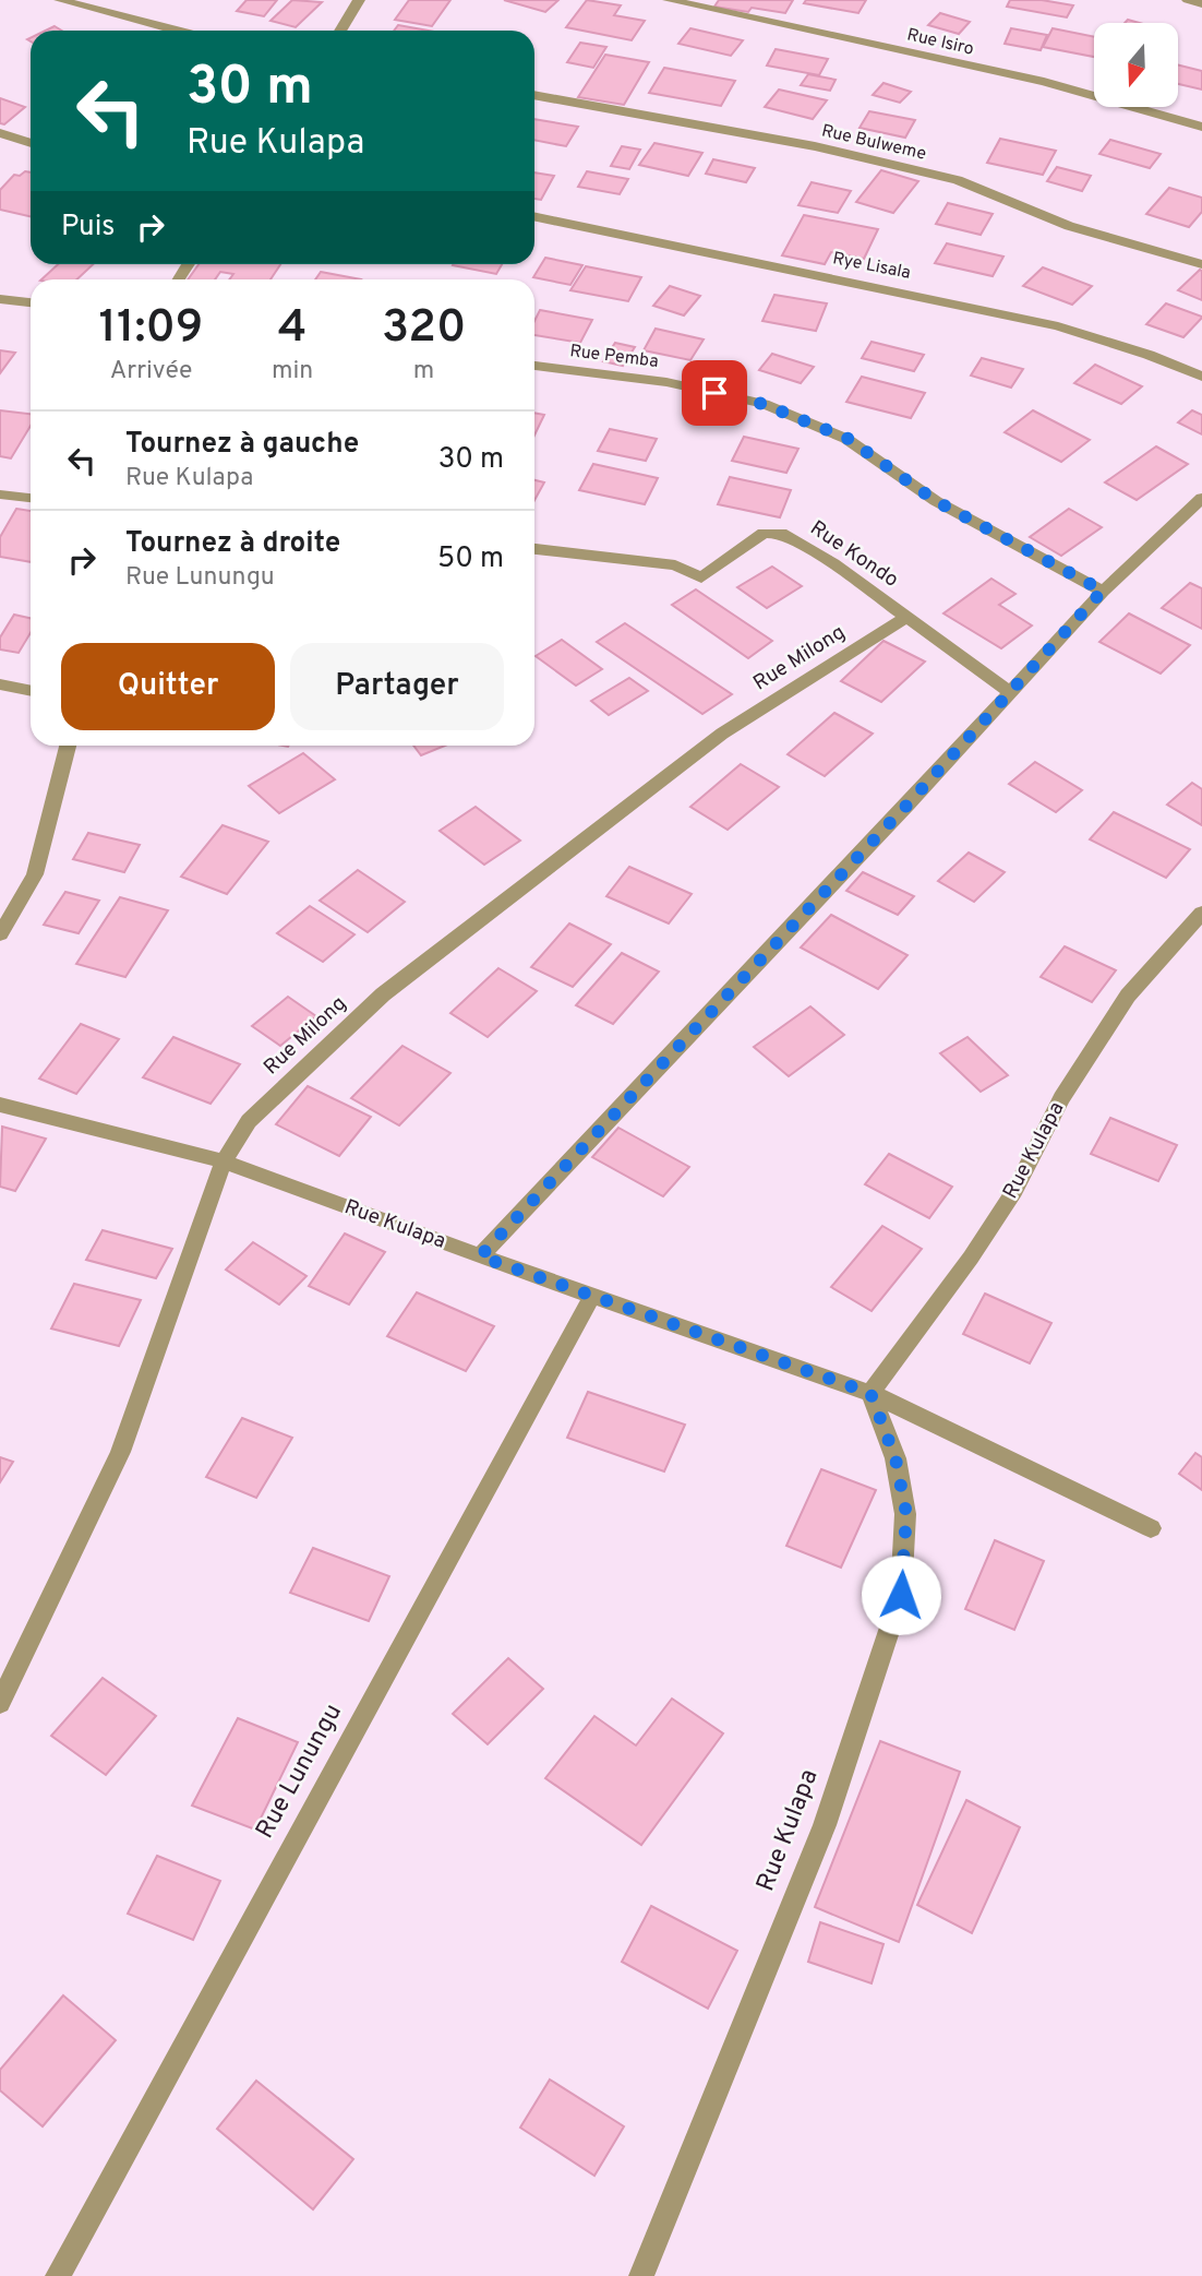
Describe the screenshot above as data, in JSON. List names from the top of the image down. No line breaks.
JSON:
{"streets":{"street":["Rue Isiro","Rue Bulweme","Rye Lisala","Rue Pemba","Rue Kondo","Rue Milong","Rue Kulapa","Rue Lunungu"]},"crossings":[["Rue Kondo","Rue Milong"],["Rue Milong","Rue Kulapa"],["Rue Kulapa","Rue Lunungu"]],"north":"bottom","page":{"turn":["30 m","Rue Kulapa"],"then":"Puis","eta":["11:09","Arrivée","4","min","320","m"],"list":[{"name":"Tournez à gauche","note":"Rue Kulapa","value":"30 m"},{"name":"Tournez à droite","note":"Rue Lunungu","value":"50 m"}],"buttons":["Quitter","Partager"]}}
